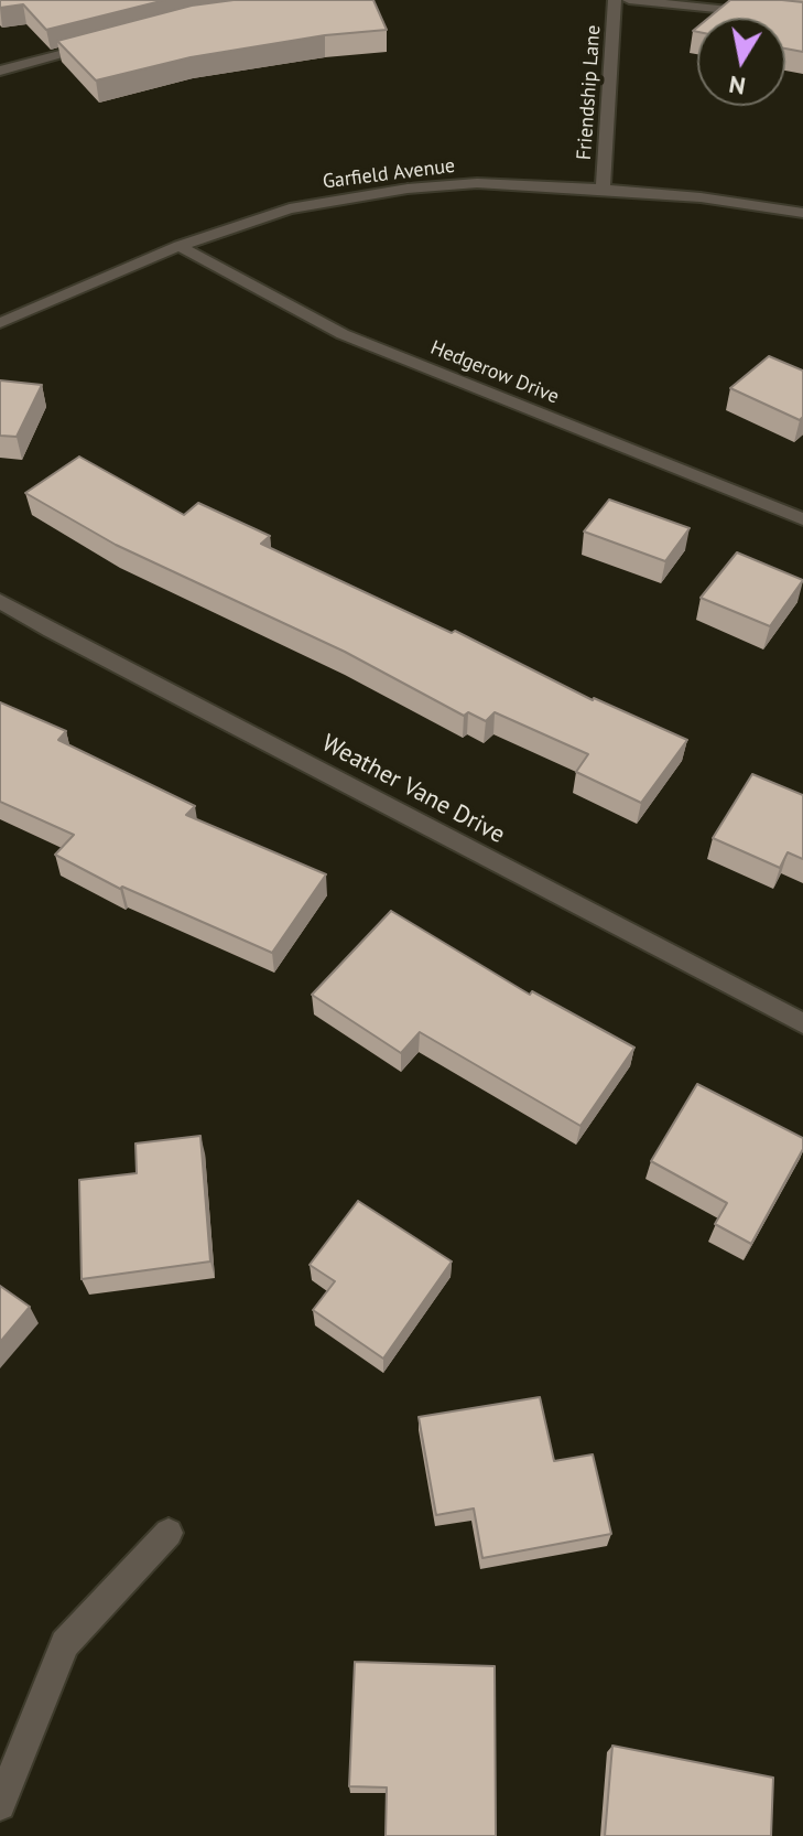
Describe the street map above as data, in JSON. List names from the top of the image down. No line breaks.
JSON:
{"streets":{"street":["Friendship Lane","Garfield Avenue","Hedgerow Drive","Weather Vane Drive"]},"crossings":[["Friendship Lane","Garfield Avenue"],["Garfield Avenue","Hedgerow Drive"]],"north":"bottom"}
